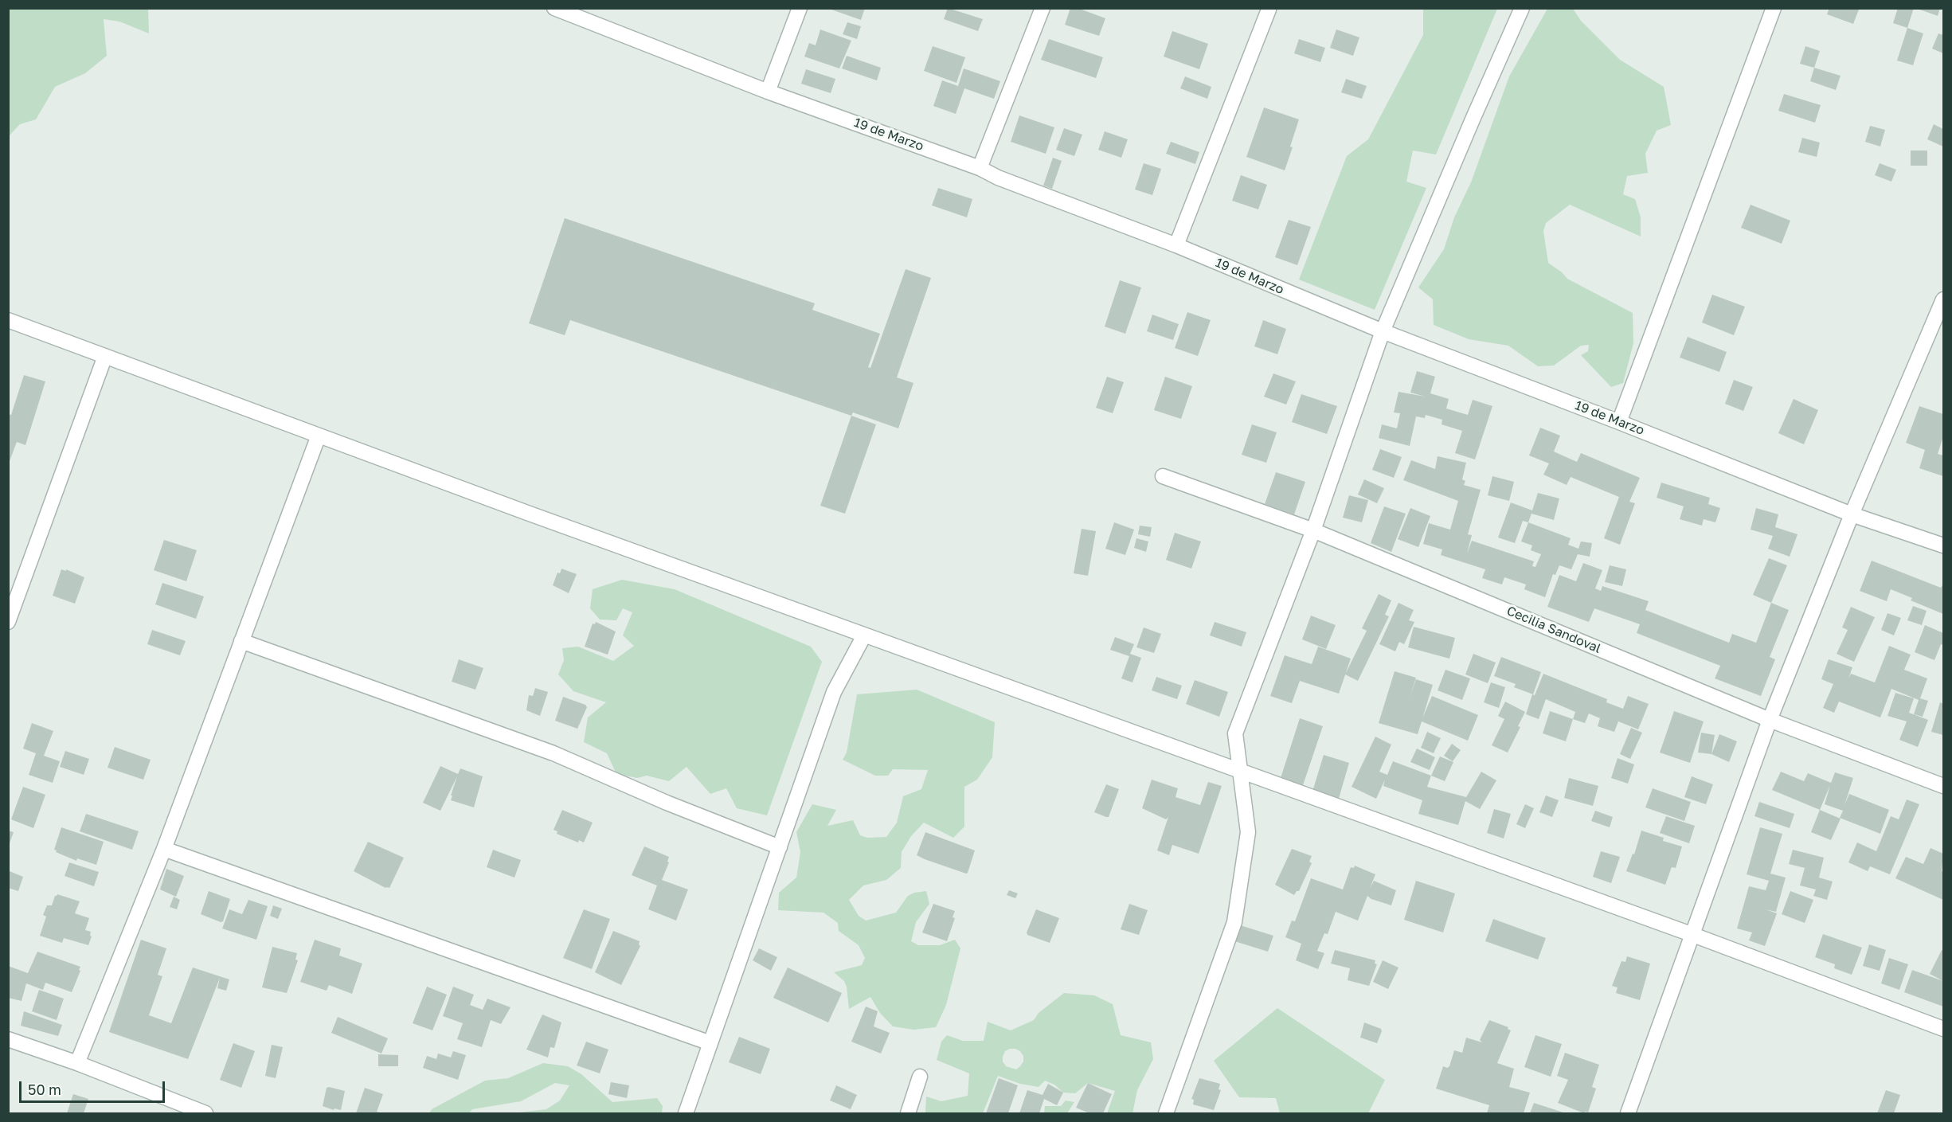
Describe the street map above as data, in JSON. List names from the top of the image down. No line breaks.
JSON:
{"streets":{"street":["19 de Marzo","Cecilia Sandoval"]},"scale_bar":"50 m"}
